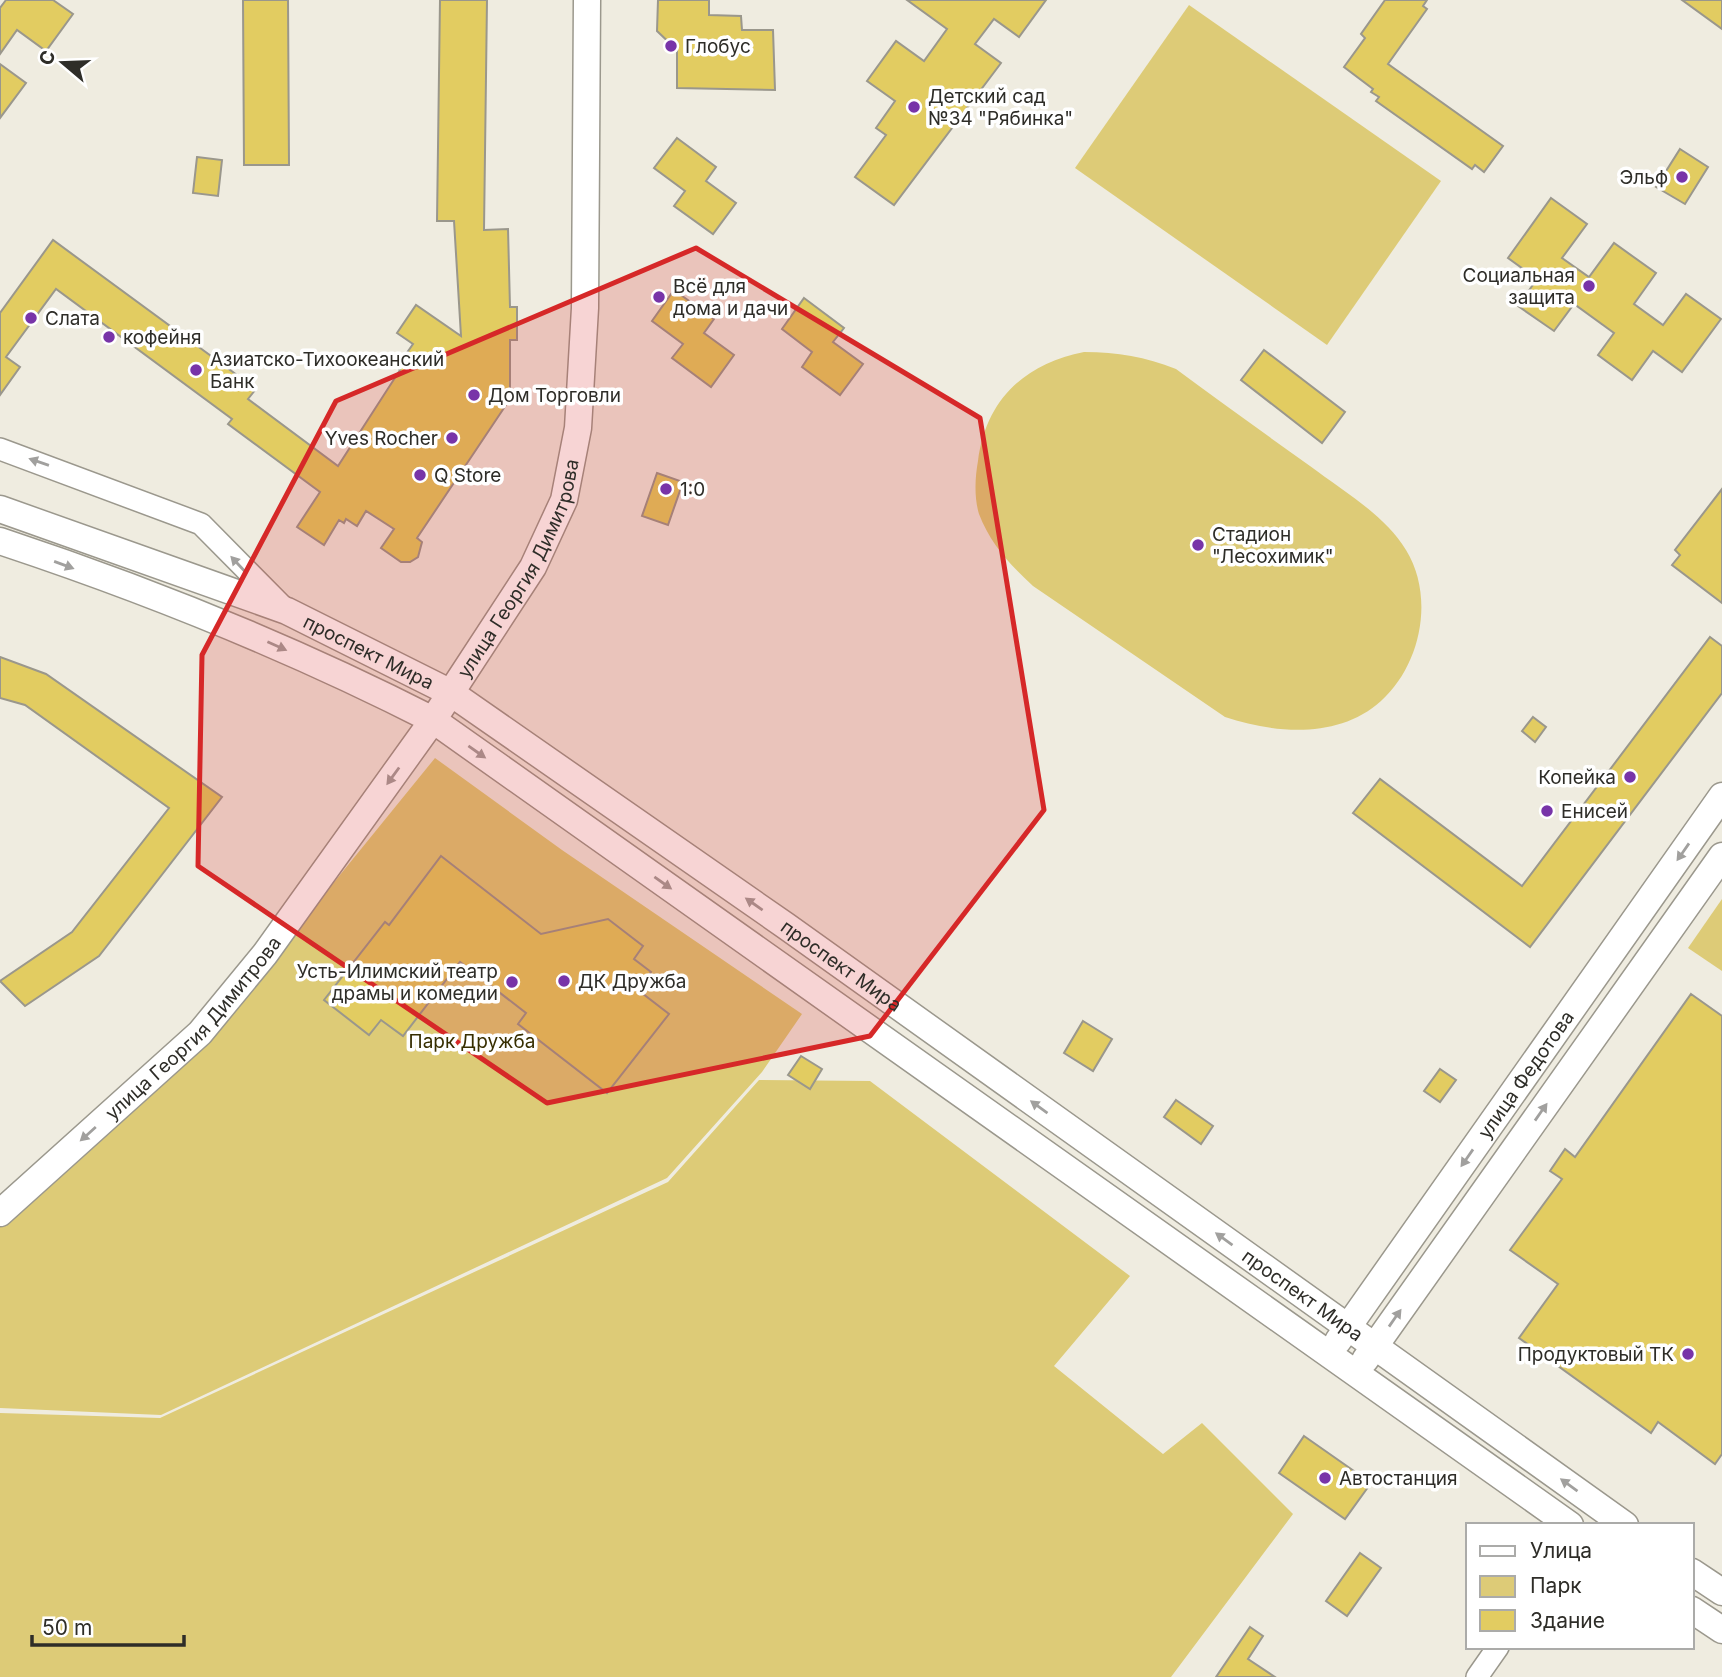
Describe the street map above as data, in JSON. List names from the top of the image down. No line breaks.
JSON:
{"streets":{"street":["улица Георгия Димитрова","проспект Мира","улица Федотова"]},"crossings":[["улица Георгия Димитрова","проспект Мира"],["проспект Мира","улица Федотова"]],"one_way":["улица Георгия Димитрова"],"parks":["Парк Дружба"],"places":["Глобус","Детский сад №34 \"Рябинка\"","Эльф","Социальная защита","Всё для дома и дачи","Слата","кофейня","Азиатско-Тихоокеанский Банк","Дом Торговли","Yves Rocher","Q Store","1:0","Стадион \"Лесохимик\"","Копейка","Енисей","ДК Дружба","Усть-Илимский театр драмы и комедии","Продуктовый ТК","Автостанция"],"legend":["Улица","Парк","Здание"],"scale_bar":"50 m","north":"left"}
